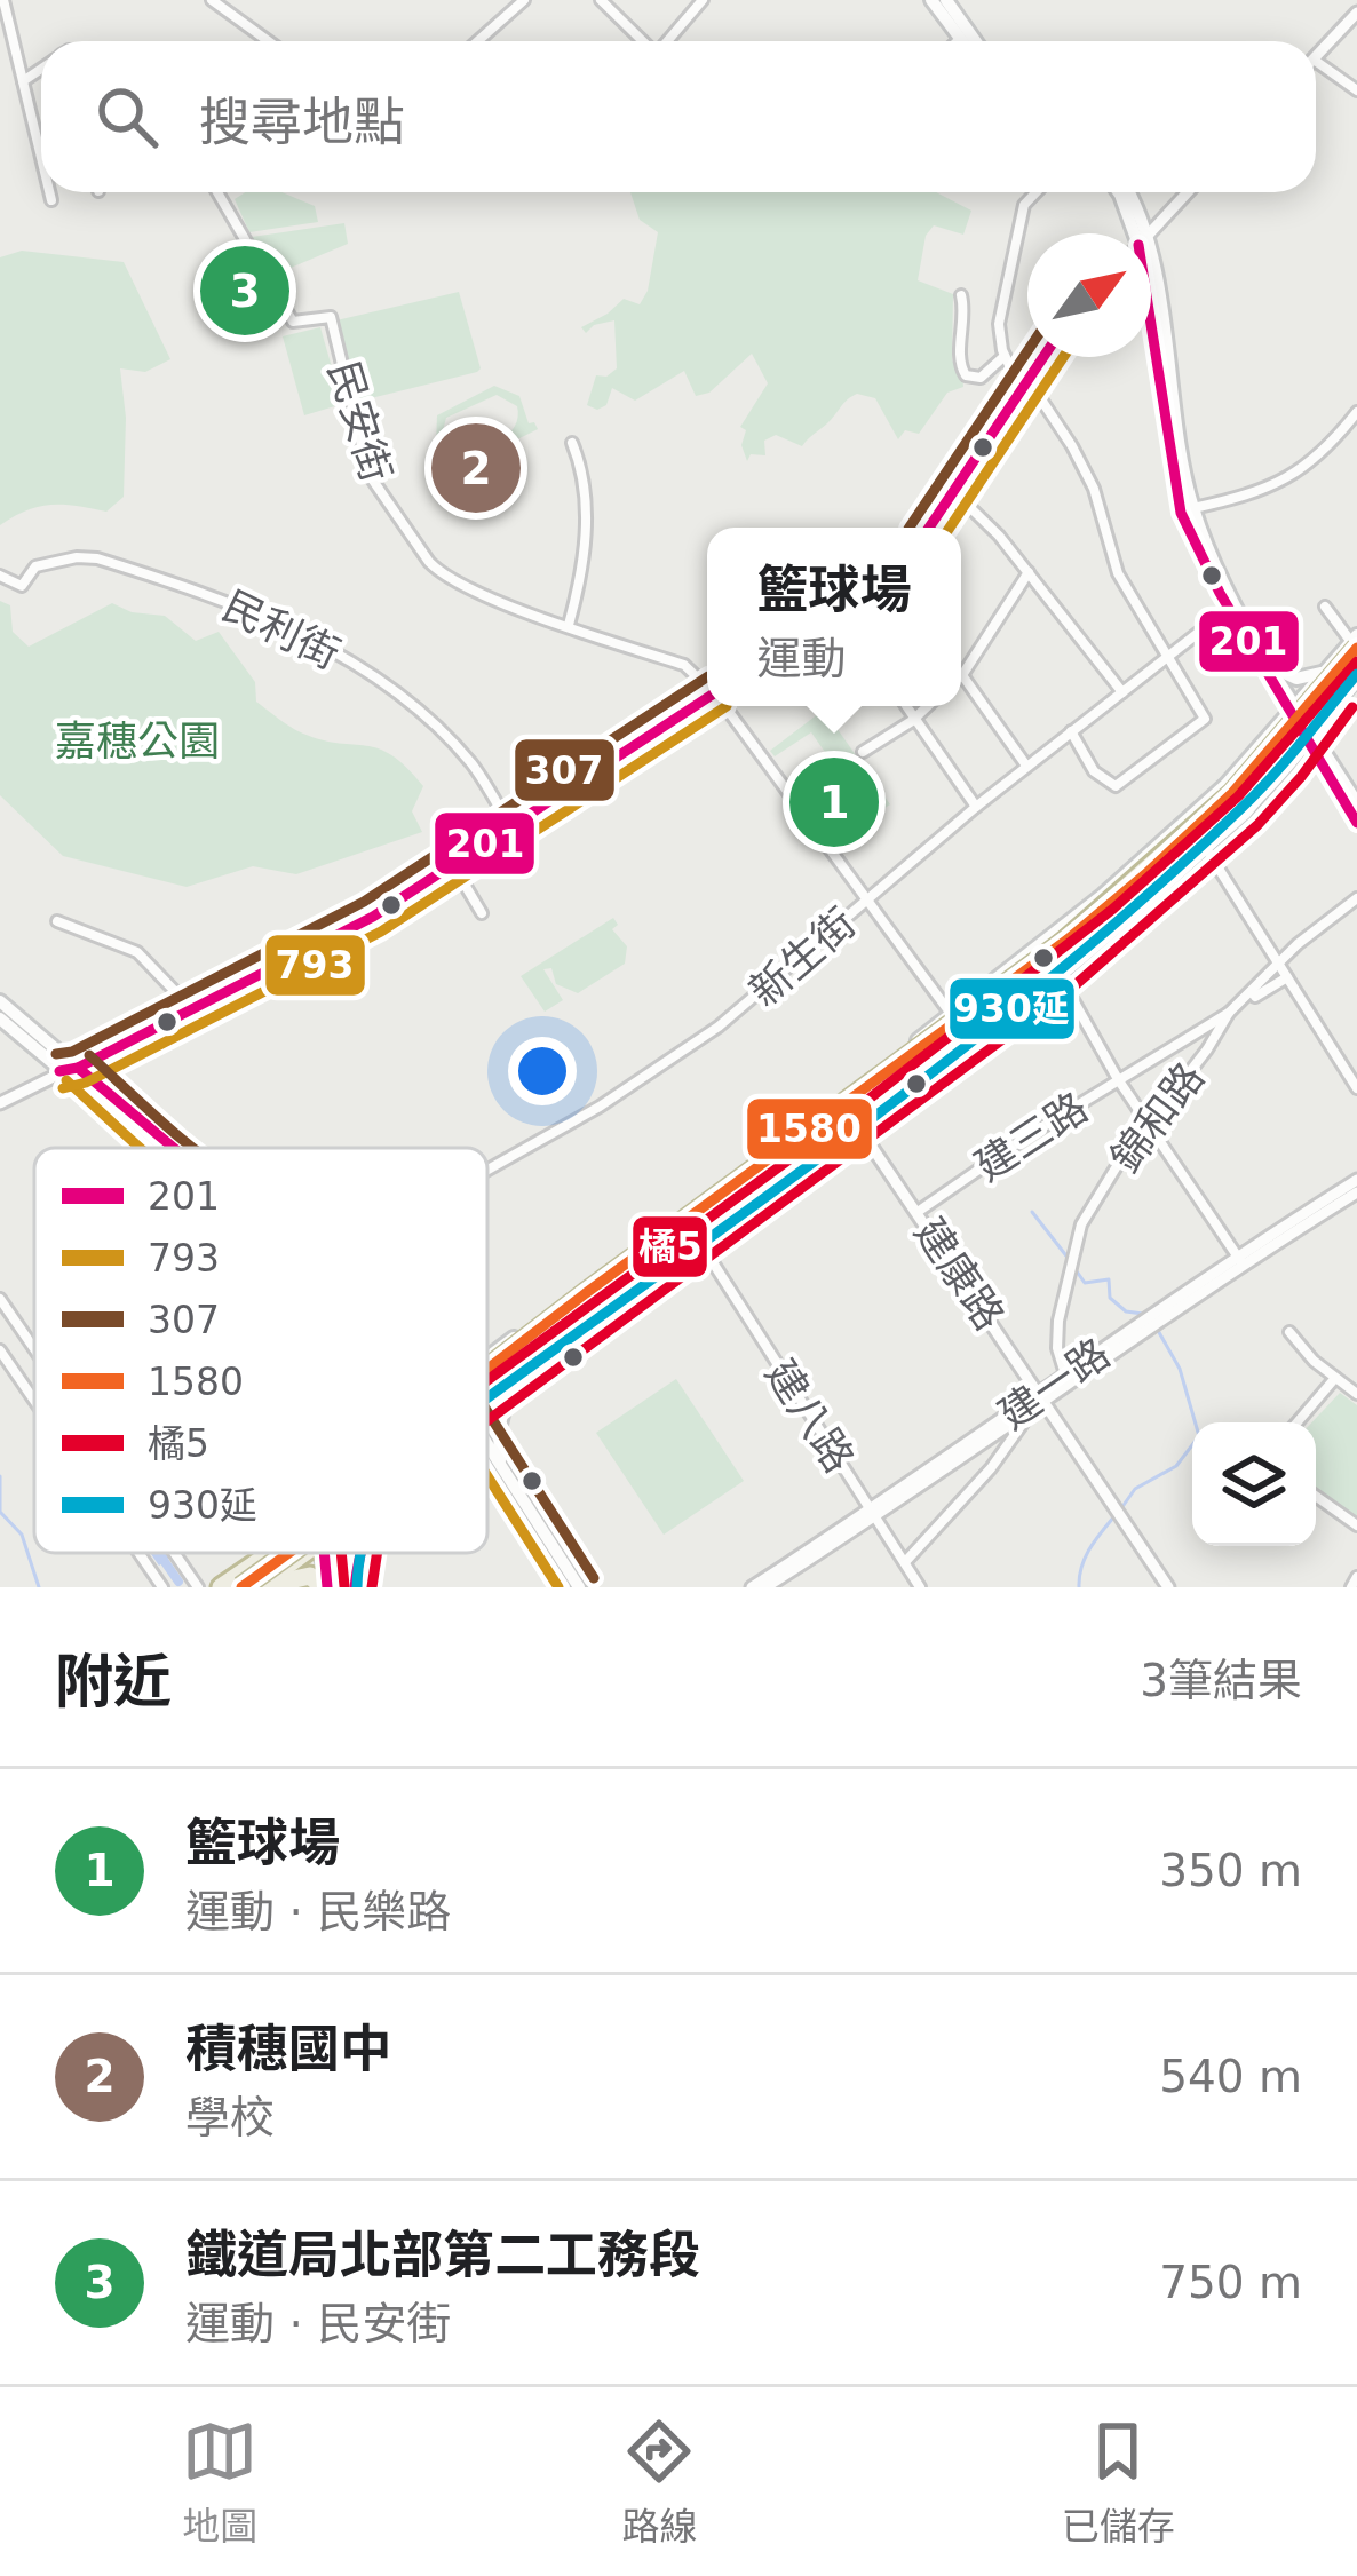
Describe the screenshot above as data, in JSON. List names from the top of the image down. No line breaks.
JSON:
{"streets":{"street":["民安街","民利街","新生街","錦和路","建三路","建康路","建一路","建八路"]},"crossings":[["民安街","新生街"],["錦和路","建三路"],["錦和路","建一路"],["建三路","建康路"],["建康路","建一路"],["建一路","建八路"]],"parks":["嘉穗公園"],"lines":["transit line 201","transit line 307","transit line 793","transit line 1580","transit line 橘5","transit line 930延"],"legend":["201","793","307","1580","橘5","930延"],"north":"top right","page":{"search":"搜尋地點","pins":["3","2","1"],"popup":["籃球場","運動"],"heading":["附近","3筆結果"],"list":[{"mark":"1","name":"籃球場","note":"運動 · 民樂路","value":"350 m"},{"mark":"2","name":"積穗國中","note":"學校","value":"540 m"},{"mark":"3","name":"鐵道局北部第二工務段","note":"運動 · 民安街","value":"750 m"}],"nav":["地圖","路線","已儲存"]}}
